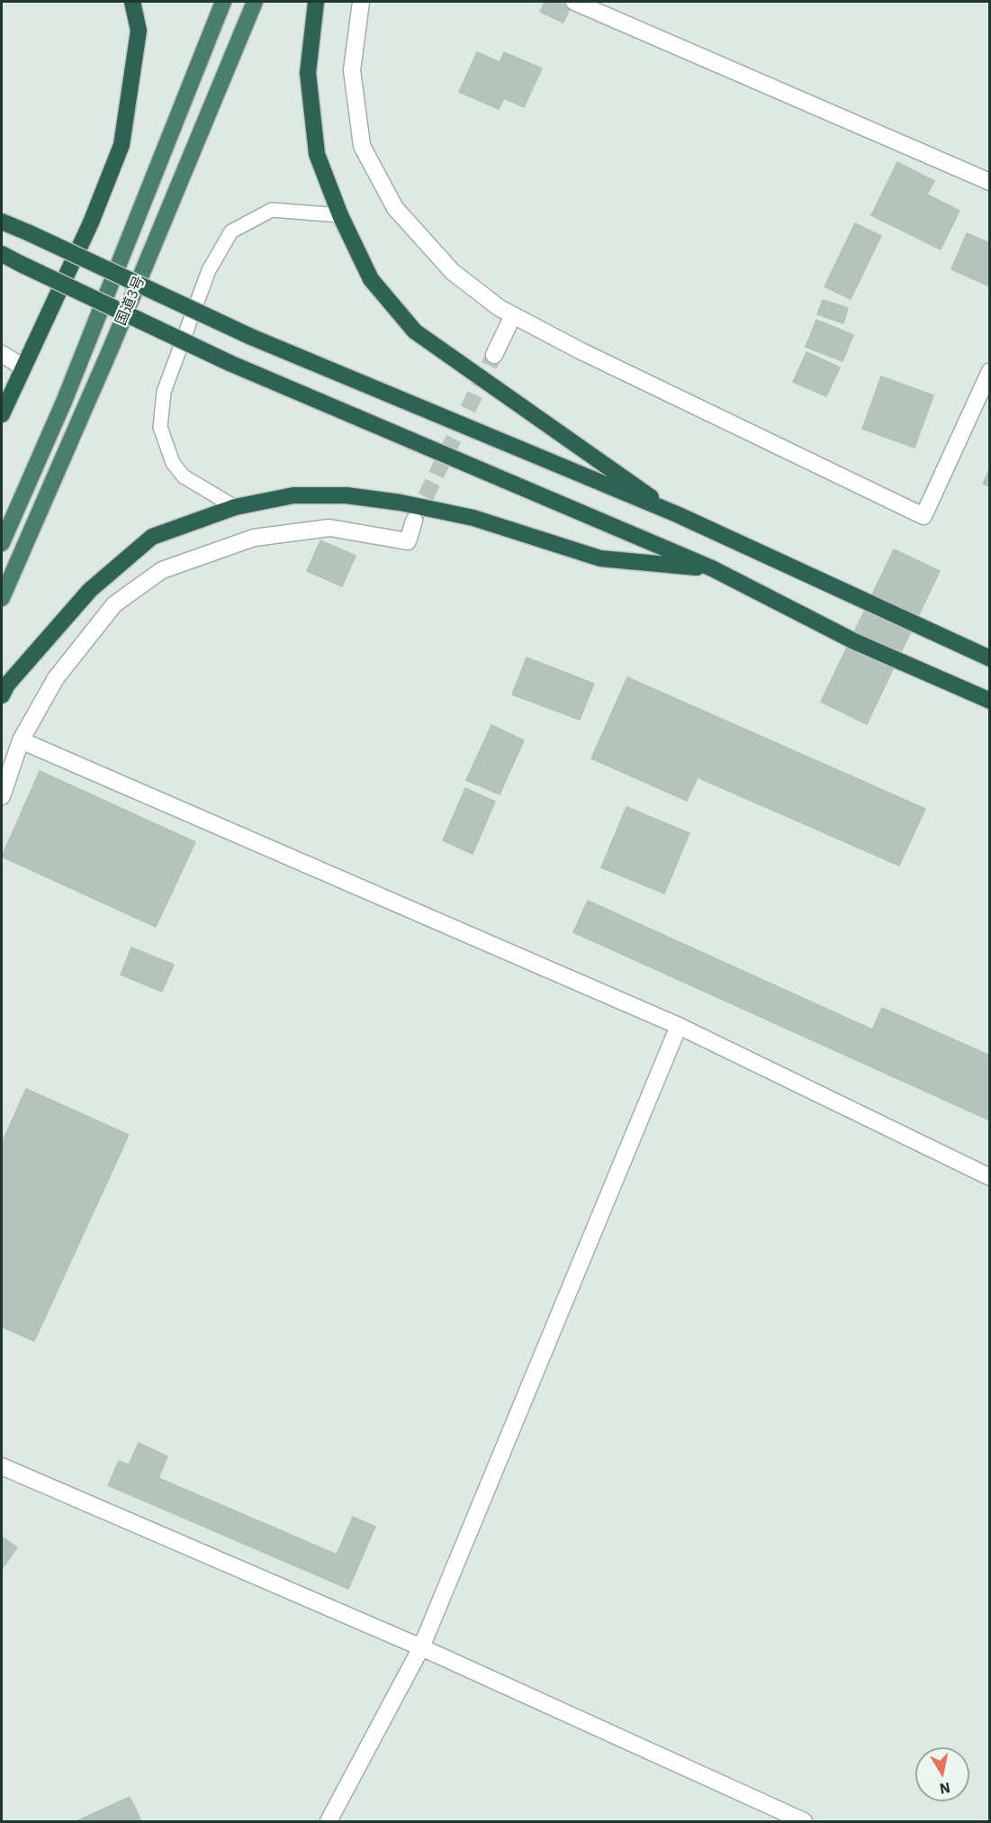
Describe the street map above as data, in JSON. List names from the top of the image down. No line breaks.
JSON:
{"streets":{"highway":["国道3号"]},"north":"bottom"}
